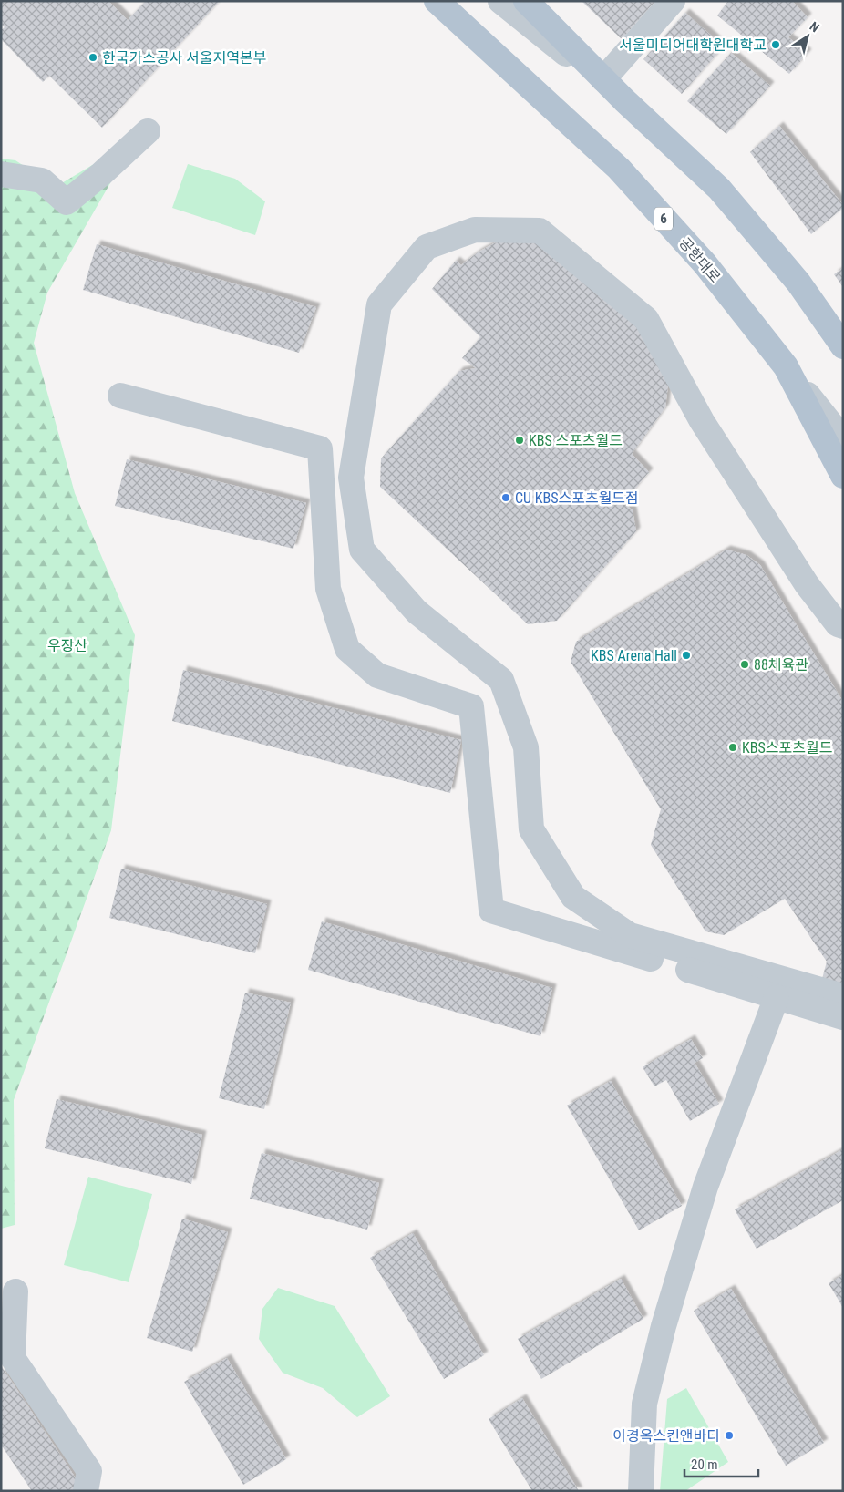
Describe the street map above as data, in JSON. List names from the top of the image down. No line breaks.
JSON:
{"streets":{"main road":["6","공항대로"]},"parks":["우장산"],"places":["서울미디어대학원대학교","한국가스공사 서울지역본부","KBS 스포츠월드","CU KBS스포츠월드점","KBS Arena Hall","88체육관","KBS스포츠월드","이경옥스킨앤바디"],"scale_bar":"20 m","north":"top right"}
